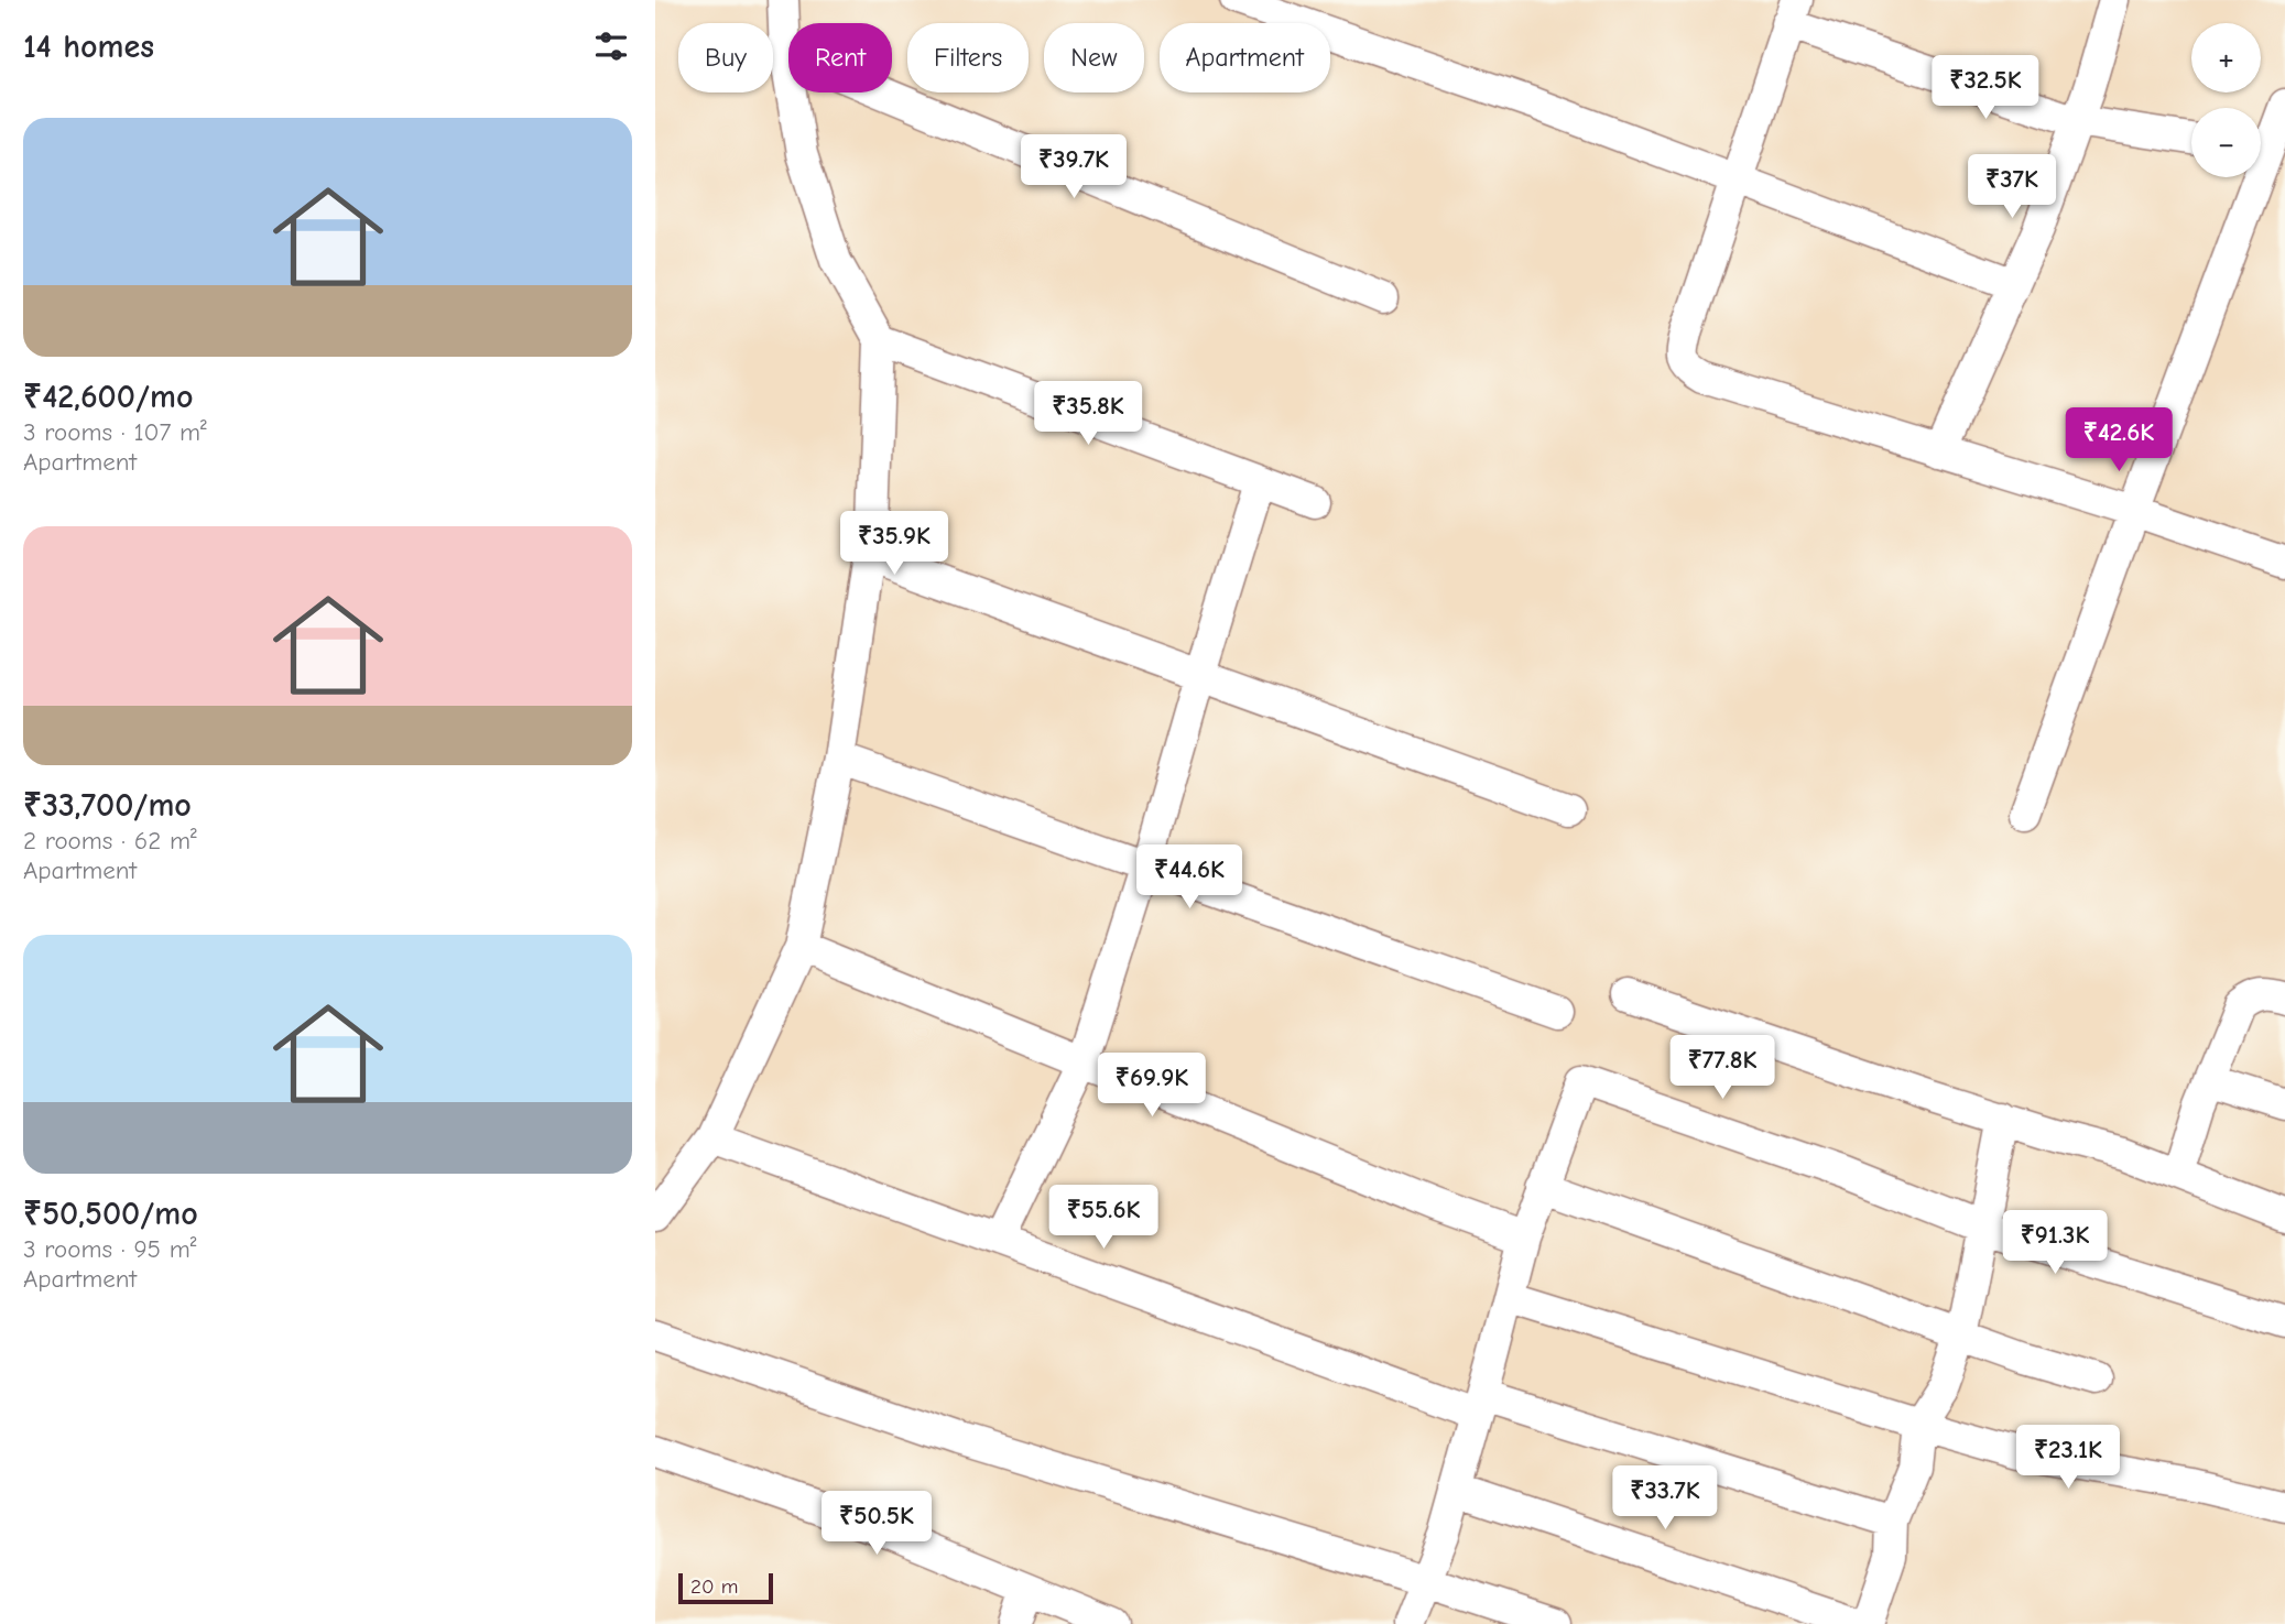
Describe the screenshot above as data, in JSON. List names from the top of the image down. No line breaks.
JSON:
{"scale_bar":"20 m","page":{"heading":"14 homes","map_buttons":["+","−"],"chip":["Buy","Rent","Filters","New","Apartment"],"price":["₹32.5K","₹39.7K","₹37K","₹35.8K","₹42.6K","₹35.9K","₹44.6K","₹77.8K","₹69.9K","₹55.6K","₹91.3K","₹23.1K","₹33.7K","₹50.5K"],"list":[{"name":"₹42,600/mo","note":"3 rooms · 107 m² · Apartment"},{"name":"₹33,700/mo","note":"2 rooms · 62 m² · Apartment"},{"name":"₹50,500/mo","note":"3 rooms · 95 m² · Apartment"}],"scale":"20 m"}}
